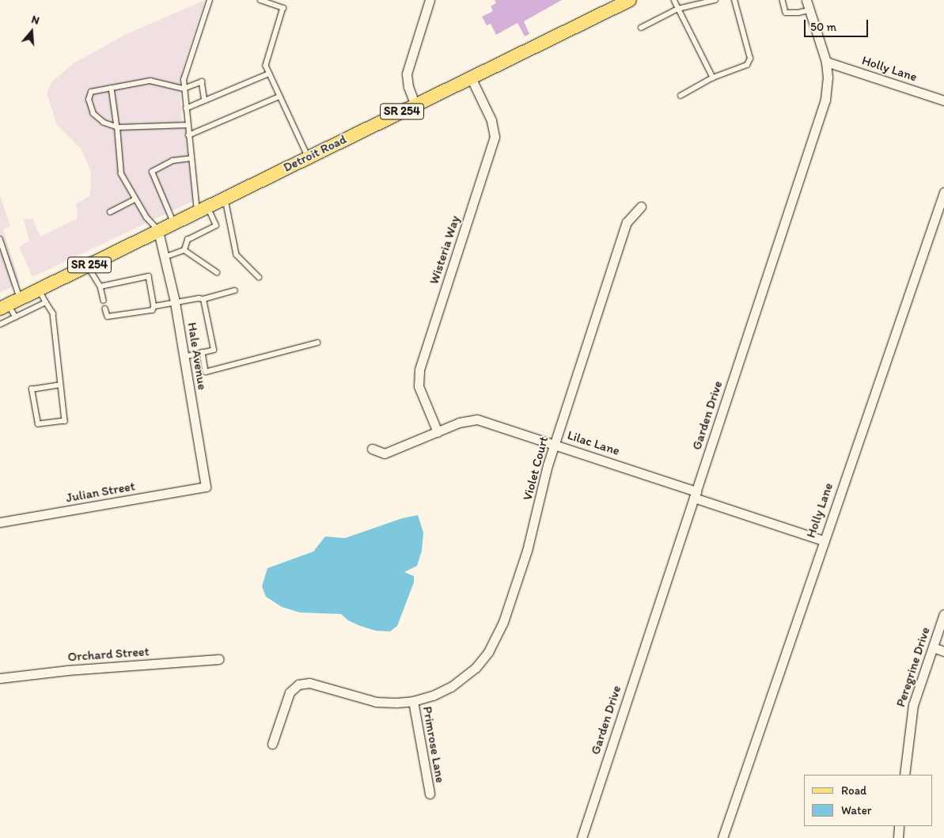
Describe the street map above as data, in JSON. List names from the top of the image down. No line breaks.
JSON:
{"streets":{"main road":["SR 254","Detroit Road"],"street":["Holly Lane","Wisteria Way","Hale Avenue","Garden Drive","Lilac Lane","Violet Court","Julian Street","Orchard Street","Peregrine Drive","Primrose Lane"]},"crossings":[["Holly Lane","Garden Drive"],["Holly Lane","Lilac Lane"],["Detroit Road","Wisteria Way"],["Detroit Road","Hale Avenue"],["Wisteria Way","Lilac Lane"],["Hale Avenue","Julian Street"],["Garden Drive","Lilac Lane"],["Lilac Lane","Violet Court"],["Violet Court","Primrose Lane"]],"legend":["Road","Water"],"scale_bar":"50 m","north":"top"}
